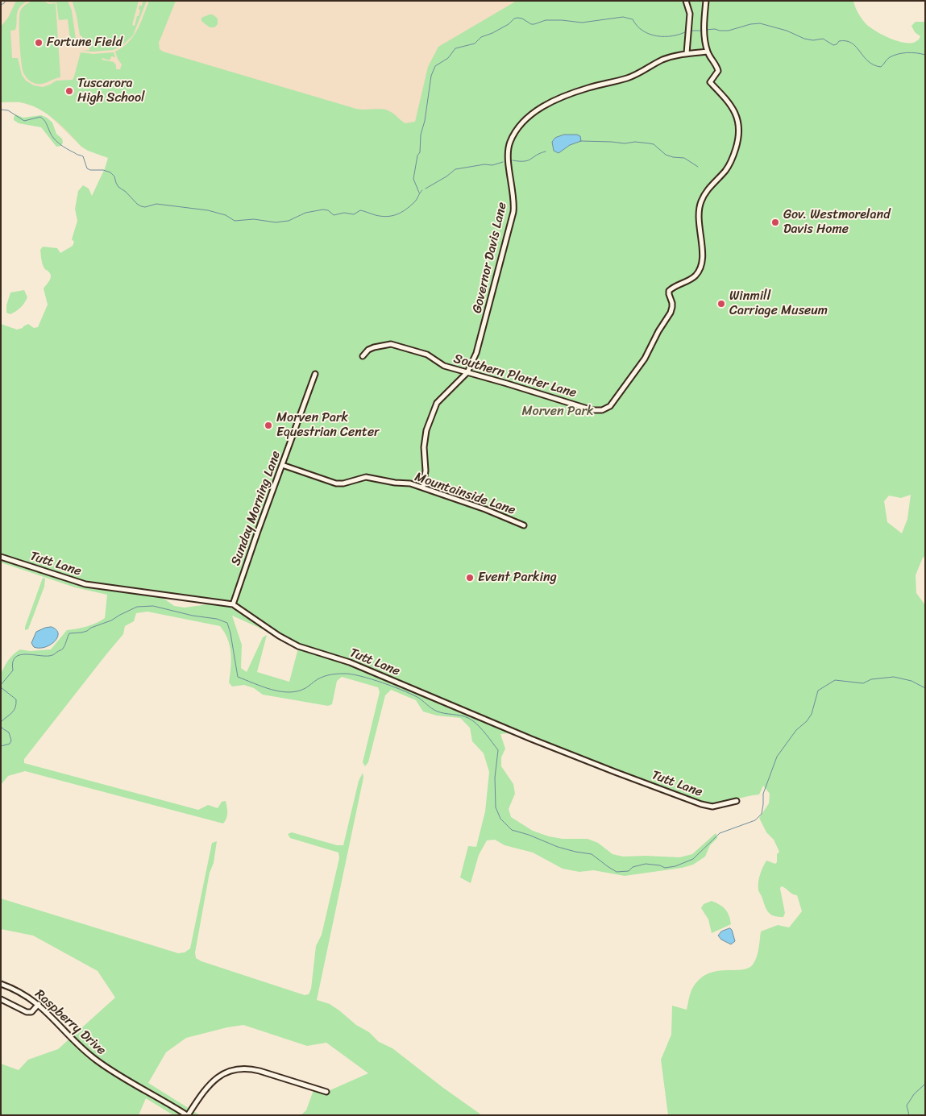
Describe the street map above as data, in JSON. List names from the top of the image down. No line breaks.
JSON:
{"streets":{"street":["Governor Davis Lane","Southern Planter Lane","Mountainside Lane","Sunday Morning Lane","Tutt Lane","Raspberry Drive"]},"crossings":[["Governor Davis Lane","Southern Planter Lane"],["Governor Davis Lane","Mountainside Lane"],["Mountainside Lane","Sunday Morning Lane"],["Sunday Morning Lane","Tutt Lane"]],"parks":["Morven Park"],"places":["Fortune Field","Tuscarora High School","Gov. Westmoreland Davis Home","Winmill Carriage Museum","Morven Park Equestrian Center","Event Parking"]}
